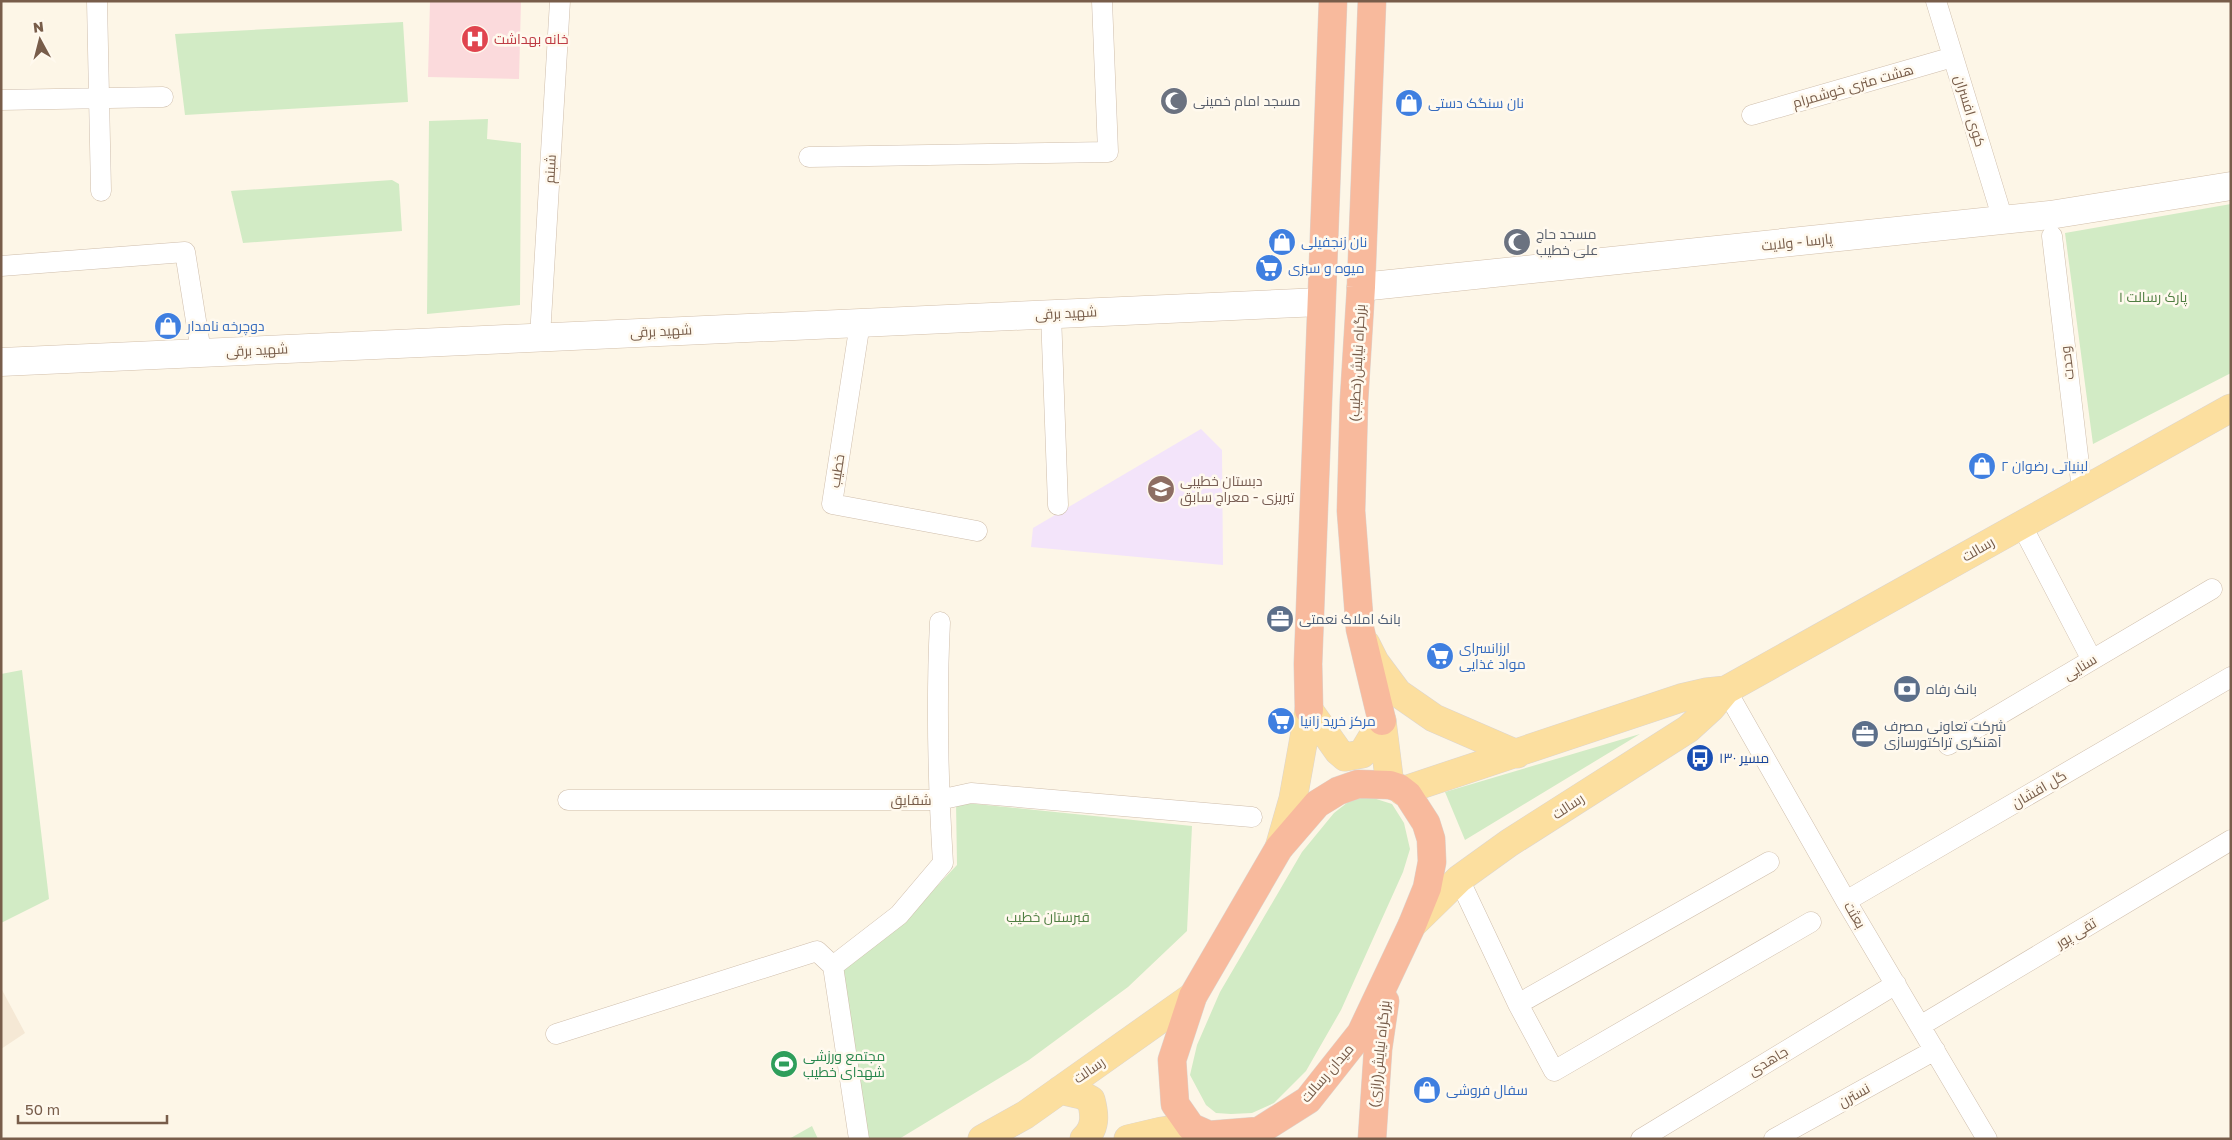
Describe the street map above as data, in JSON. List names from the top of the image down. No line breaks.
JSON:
{"streets":{"highway":["بزرگراه نیایش(خطیب)","بزرگراه نیایش(رازی)","میدان رسالت"],"main road":["پارسا - ولایت","شهید برقی","رسالت"],"street":["هشت متری خوشمرام","کوی افسران","شبنم","وحدت","خطیب","سنایی","گل افشان","شقایق","بعثت","تقی پور","جاهدی","نسترن"]},"crossings":[["هشت متری خوشمرام","کوی افسران"],["کوی افسران","پارسا - ولایت"],["شبنم","شهید برقی"],["پارسا - ولایت","بزرگراه نیایش(خطیب)"],["شهید برقی","خطیب"],["وحدت","رسالت"],["رسالت","بعثت"],["رسالت","میدان رسالت"],["گل افشان","بعثت"],["بعثت","تقی پور"],["بعثت","جاهدی"],["بعثت","نسترن"],["بزرگراه نیایش(رازی)","میدان رسالت"]],"parks":["پارک رسالت ۱","قبرستان خطیب"],"places":{"hospital":["خانه بهداشت"],"mosque":["مسجد امام خمینی","مسجد حاج علی خطیب"],"shop":["نان سنگک دستی","نان زنجفیلی","دوچرخه نامدار","لبنیاتی رضوان ۲","سفال فروشی"],"supermarket":["میوه و سبزی","ارزانسرای مواد غذایی","مرکز خرید زانیا"],"school or university":["دبستان خطیبی تبریزی - معراج سابق"],"office":["بانک املاک نعمتی","شرکت تعاونی مصرف آهنگری تراکتورسازی"],"bank":["بانک رفاه"],"bus stop":["مسیر ۱۳۰"],"sports":["مجتمع ورزشی شهدای خطیب"]},"scale_bar":"50 m","north":"top"}
